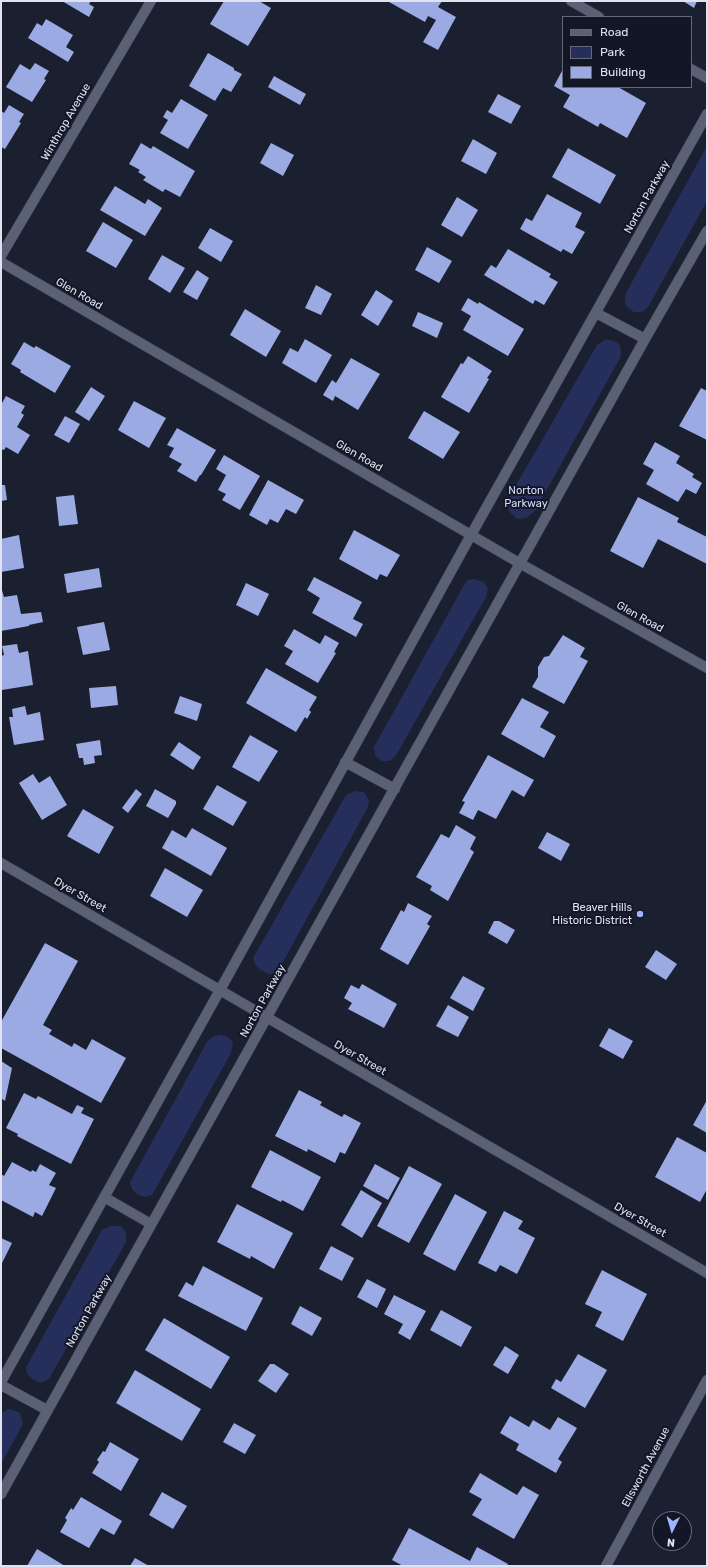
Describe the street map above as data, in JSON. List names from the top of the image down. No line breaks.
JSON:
{"streets":{"street":["Winthrop Avenue","Norton Parkway","Glen Road","Dyer Street","Ellsworth Avenue"]},"crossings":[["Norton Parkway","Glen Road"],["Norton Parkway","Dyer Street"]],"parks":["Norton Parkway"],"places":["Beaver Hills Historic District"],"legend":["Road","Park","Building"],"north":"bottom"}
